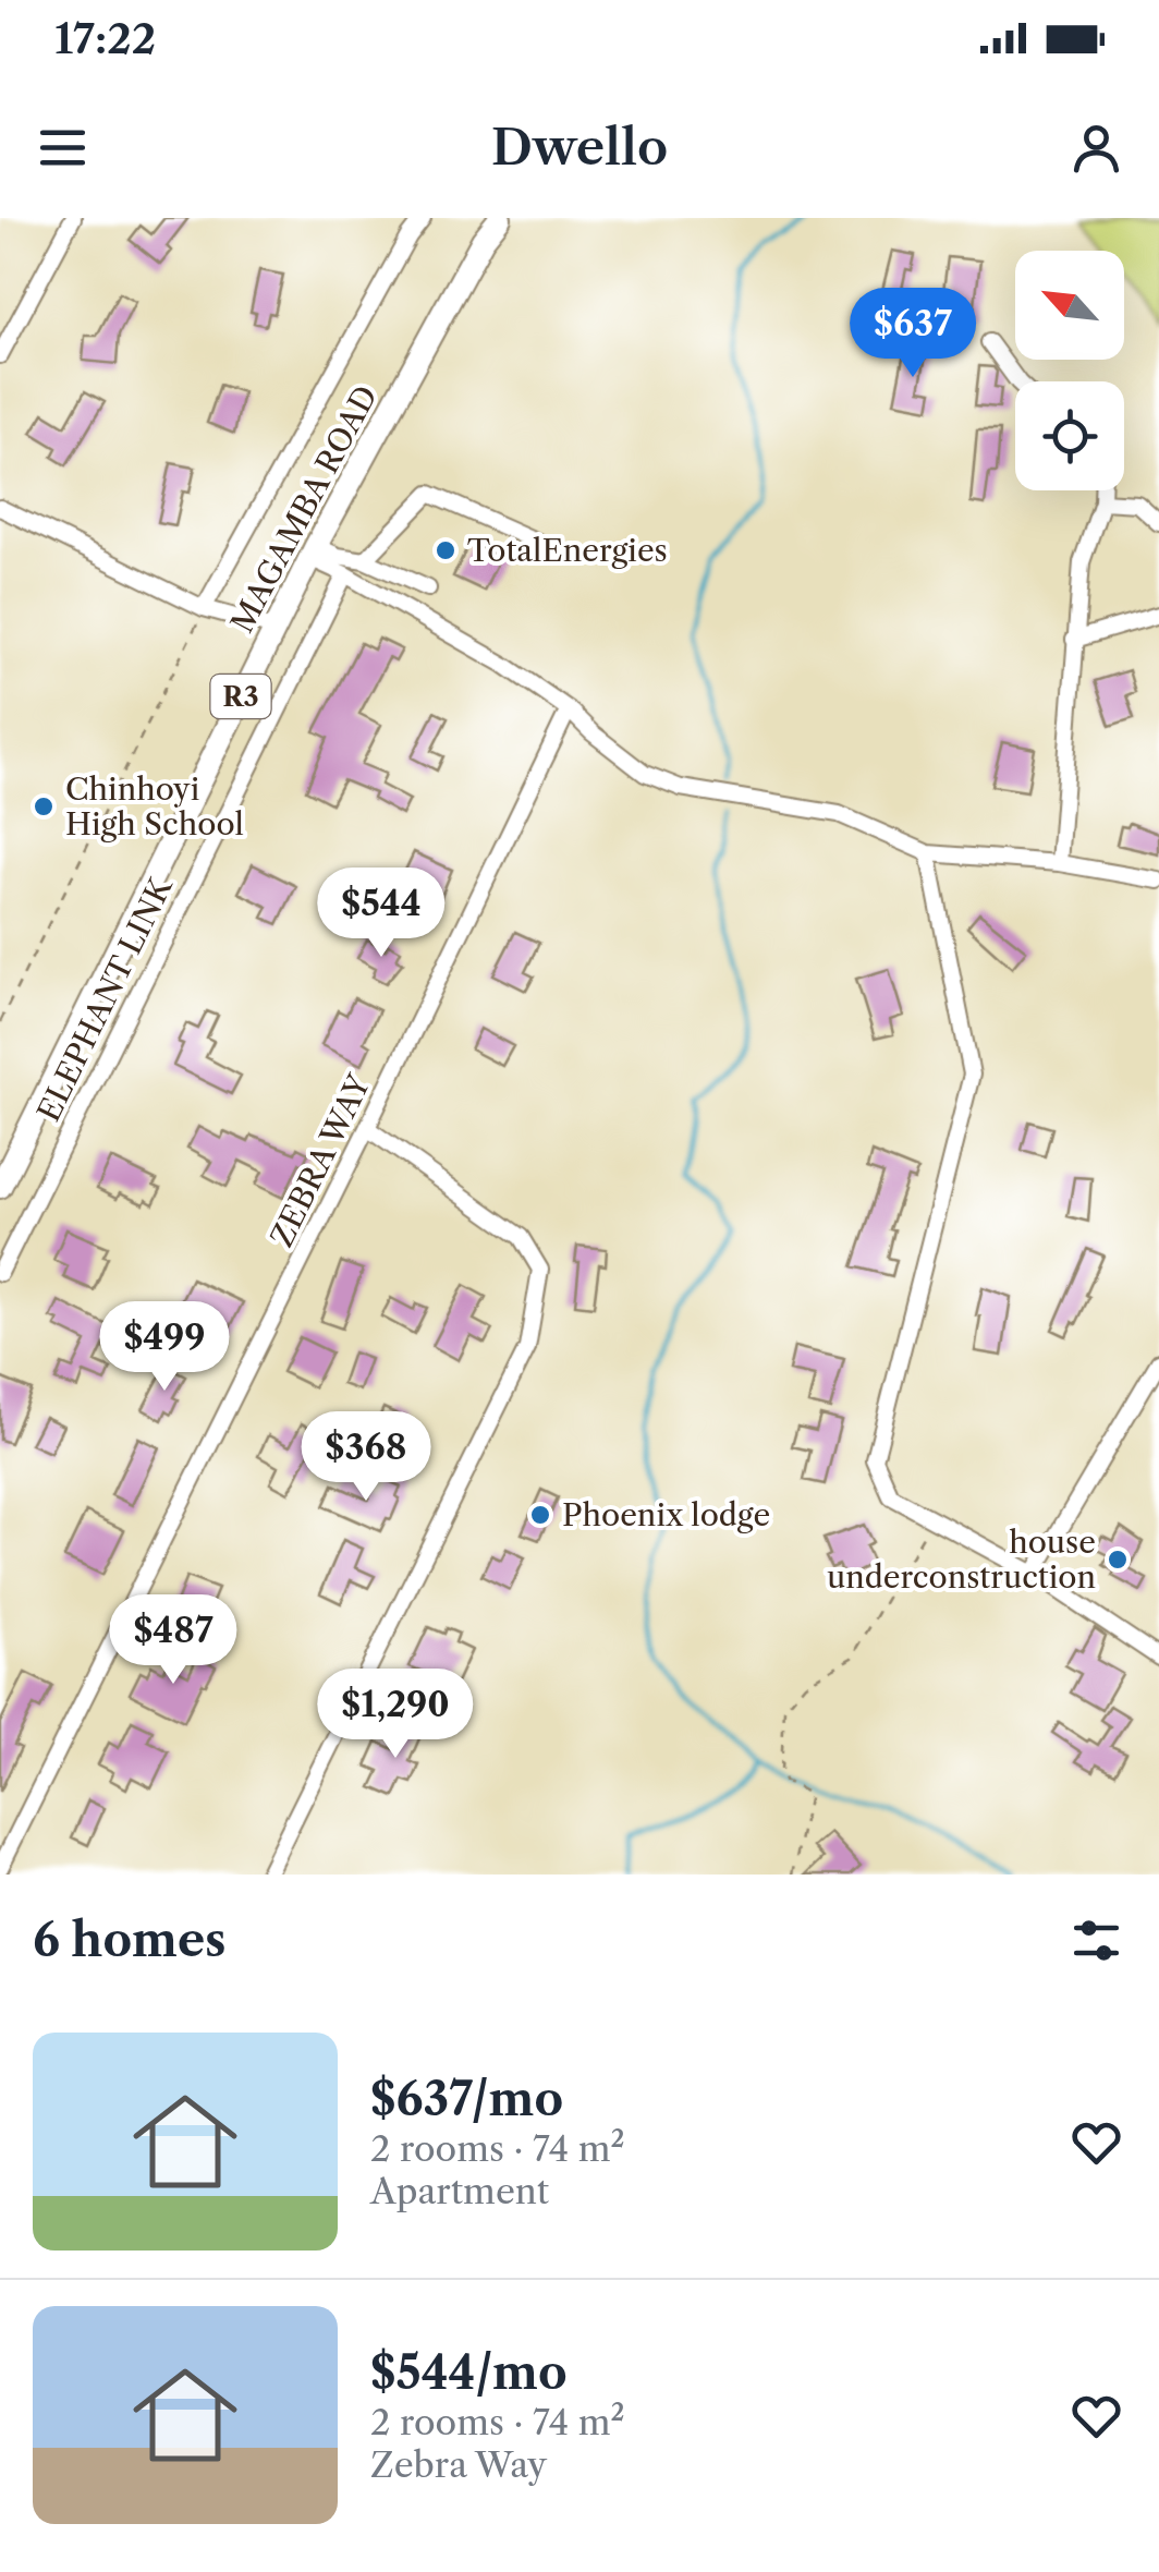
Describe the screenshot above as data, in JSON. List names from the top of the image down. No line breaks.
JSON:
{"streets":{"highway":["MAGAMBA ROAD","R3"],"street":["ELEPHANT LINK","ZEBRA WAY"]},"places":["TotalEnergies","Chinhoyi High School","Phoenix lodge","house underconstruction"],"north":"top left","page":{"status":"17:22","header":"Dwello","price":["$637","$544","$499","$368","$487","$1,290"],"heading":"6 homes","list":[{"name":"$637/mo","note":"2 rooms · 74 m² · Apartment"},{"name":"$544/mo","note":"2 rooms · 74 m² · Zebra Way"}]}}
